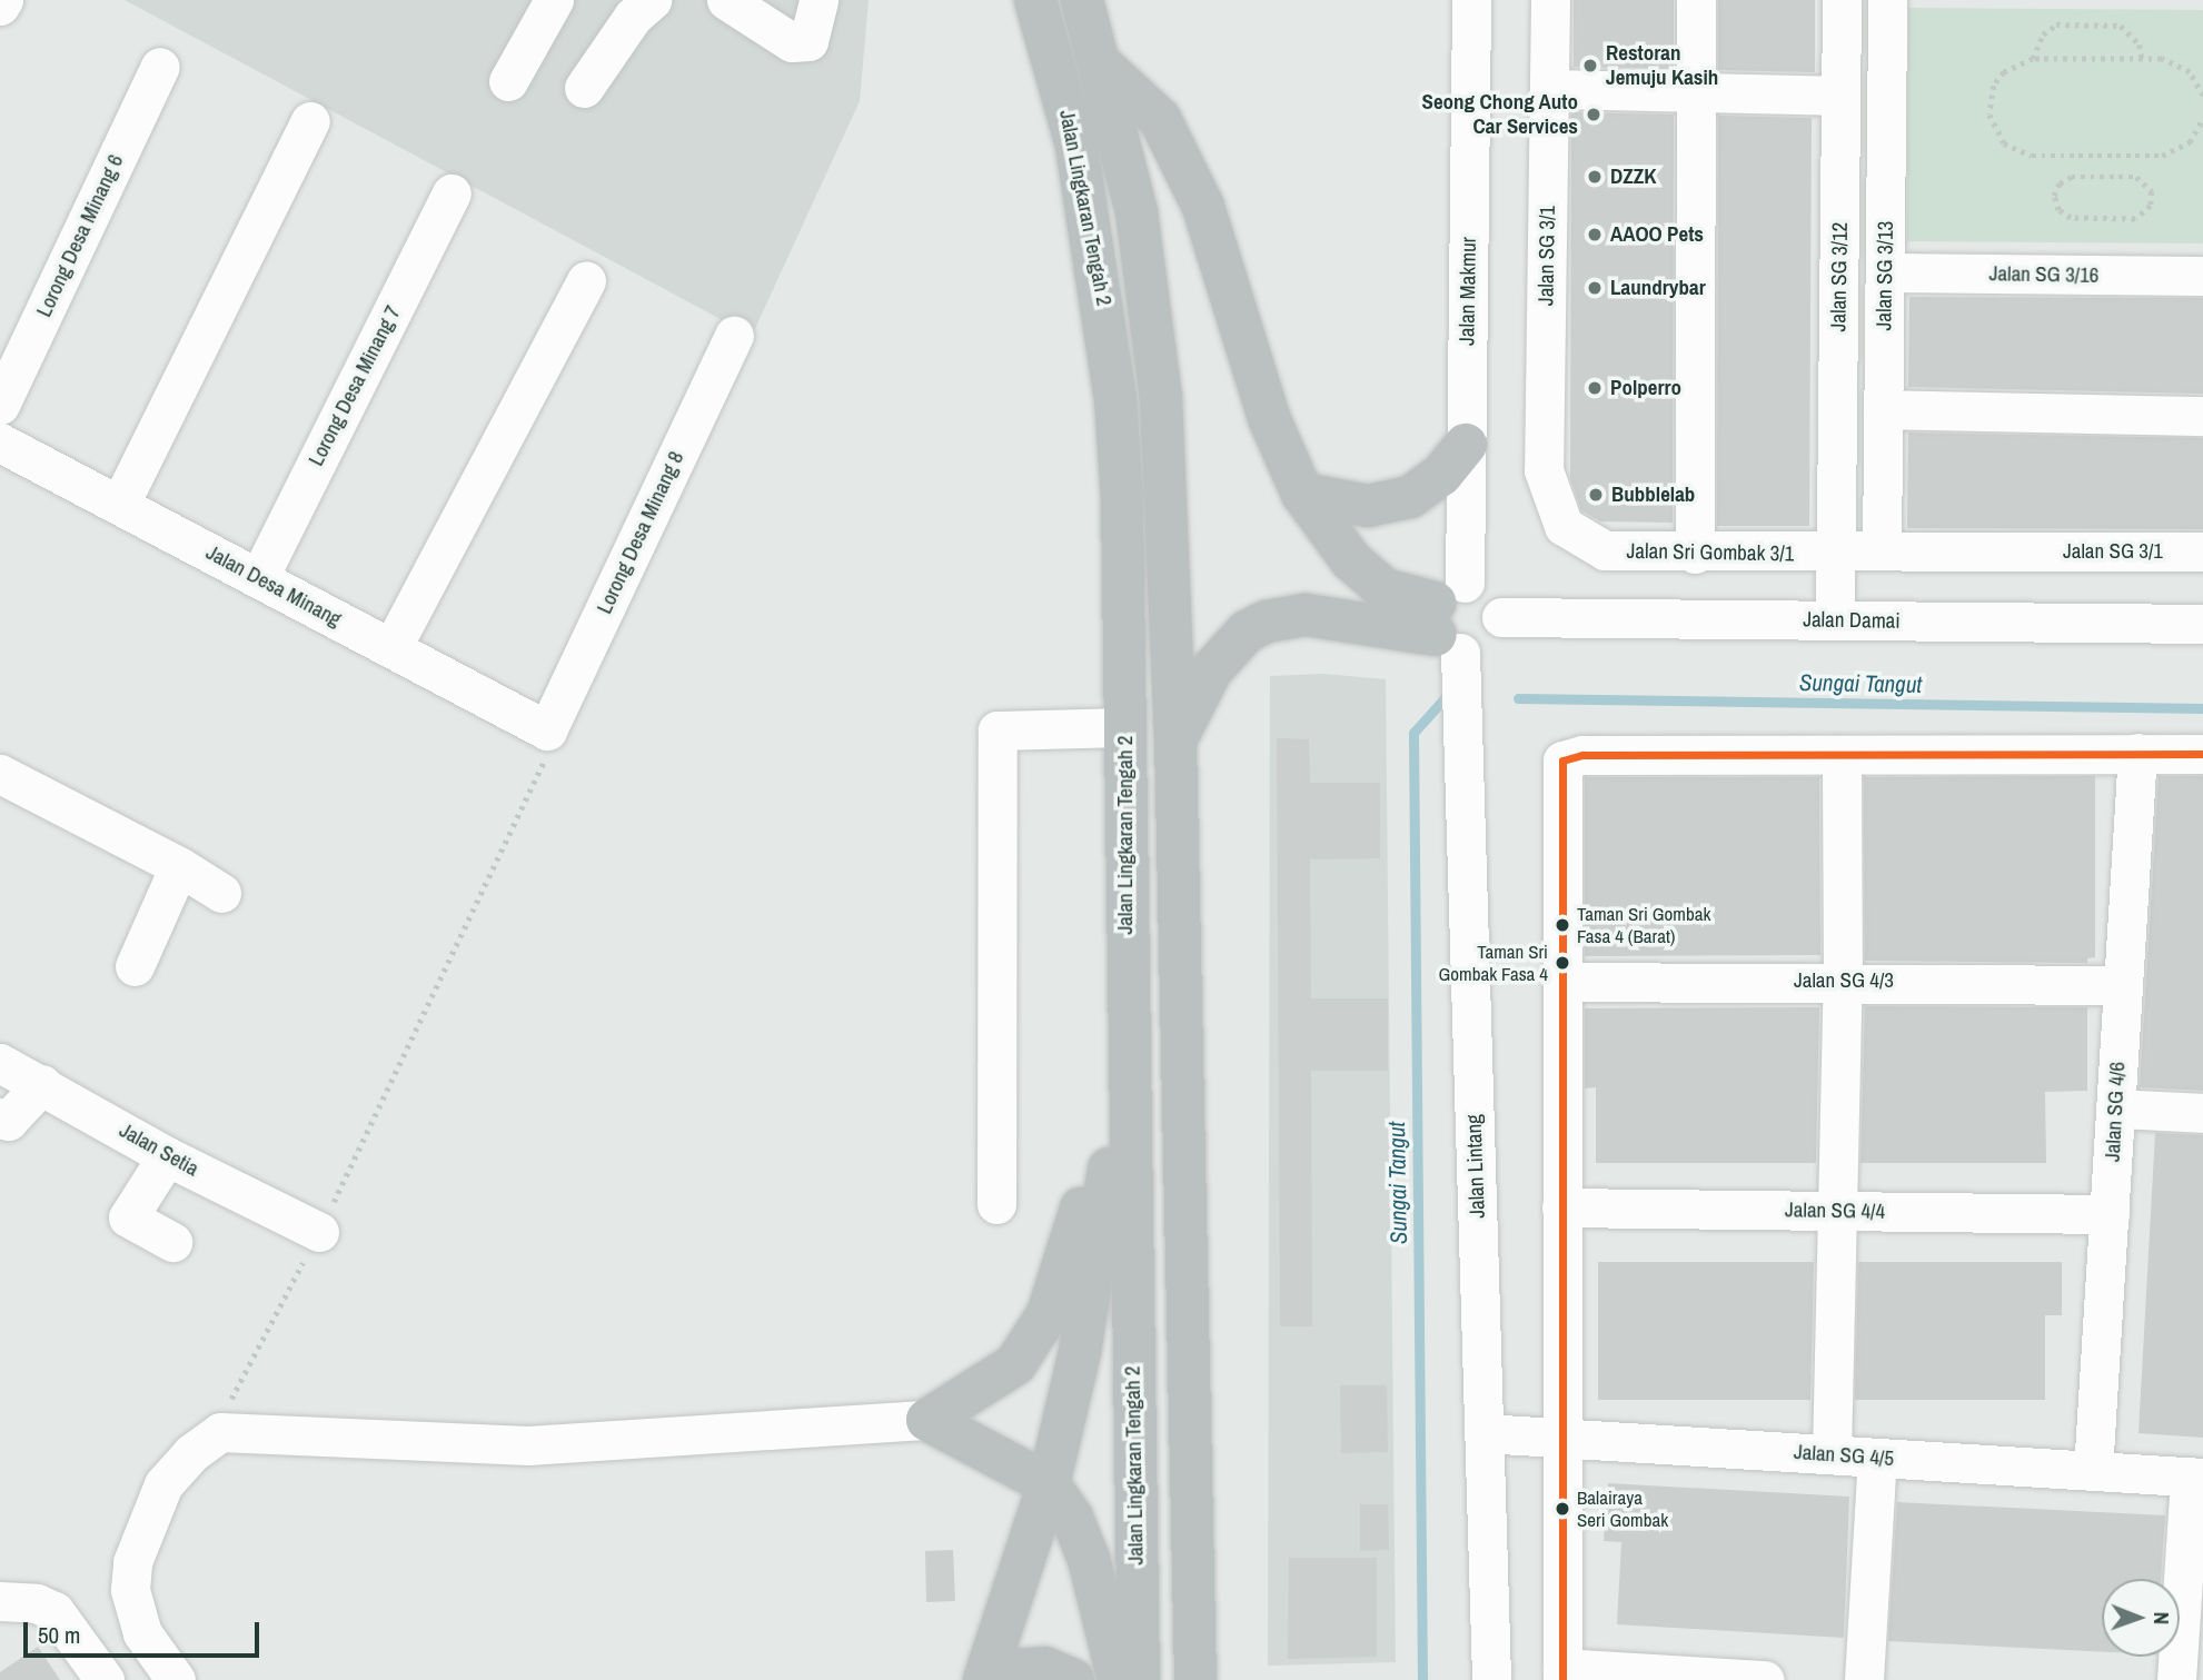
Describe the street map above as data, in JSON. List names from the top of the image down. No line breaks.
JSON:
{"streets":{"highway":["Jalan Lingkaran Tengah 2"],"street":["Lorong Desa Minang 6","Jalan SG 3/1","Jalan SG 3/16","Jalan SG 3/13","Jalan SG 3/12","Jalan Makmur","Lorong Desa Minang 7","Lorong Desa Minang 8","Jalan Sri Gombak 3/1","Jalan Desa Minang","Jalan Damai","Jalan SG 4/3","Jalan SG 4/6","Jalan Setia","Jalan Lintang","Jalan SG 4/4","Jalan SG 4/5"]},"crossings":[["Jalan SG 3/1","Jalan SG 3/13"],["Jalan SG 3/1","Jalan SG 3/12"],["Jalan SG 3/1","Jalan Sri Gombak 3/1"],["Jalan SG 3/16","Jalan SG 3/13"],["Jalan SG 3/12","Jalan Sri Gombak 3/1"],["Jalan SG 3/12","Jalan Damai"],["Jalan Makmur","Jalan Lintang"],["Lorong Desa Minang 7","Jalan Desa Minang"],["Lorong Desa Minang 8","Jalan Desa Minang"],["Jalan SG 4/3","Jalan SG 4/6"],["Jalan SG 4/6","Jalan SG 4/4"],["Jalan SG 4/6","Jalan SG 4/5"],["Jalan Lintang","Jalan SG 4/5"]],"water":["Sungai Tangut"],"places":["Restoran Jemuju Kasih","Seong Chong Auto Car Services","DZZK","AAOO Pets","Laundrybar","Polperro","Bubblelab","Taman Sri Gombak Fasa 4 (Barat)","Taman Sri Gombak Fasa 4","Balairaya Seri Gombak"],"scale_bar":"50 m","north":"right"}
